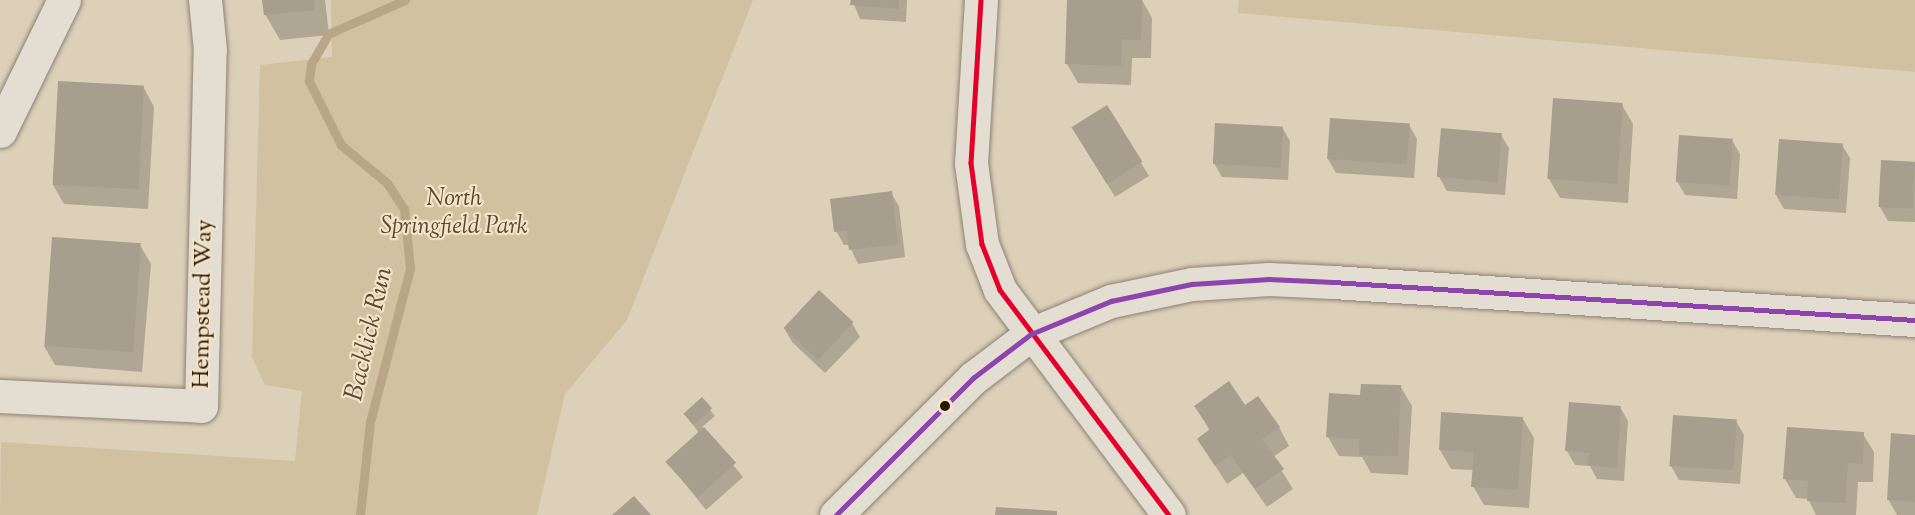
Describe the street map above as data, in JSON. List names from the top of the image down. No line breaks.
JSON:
{"streets":{"street":["Hempstead Way"]},"water":["Backlick Run"],"parks":["North Springfield Park"]}
